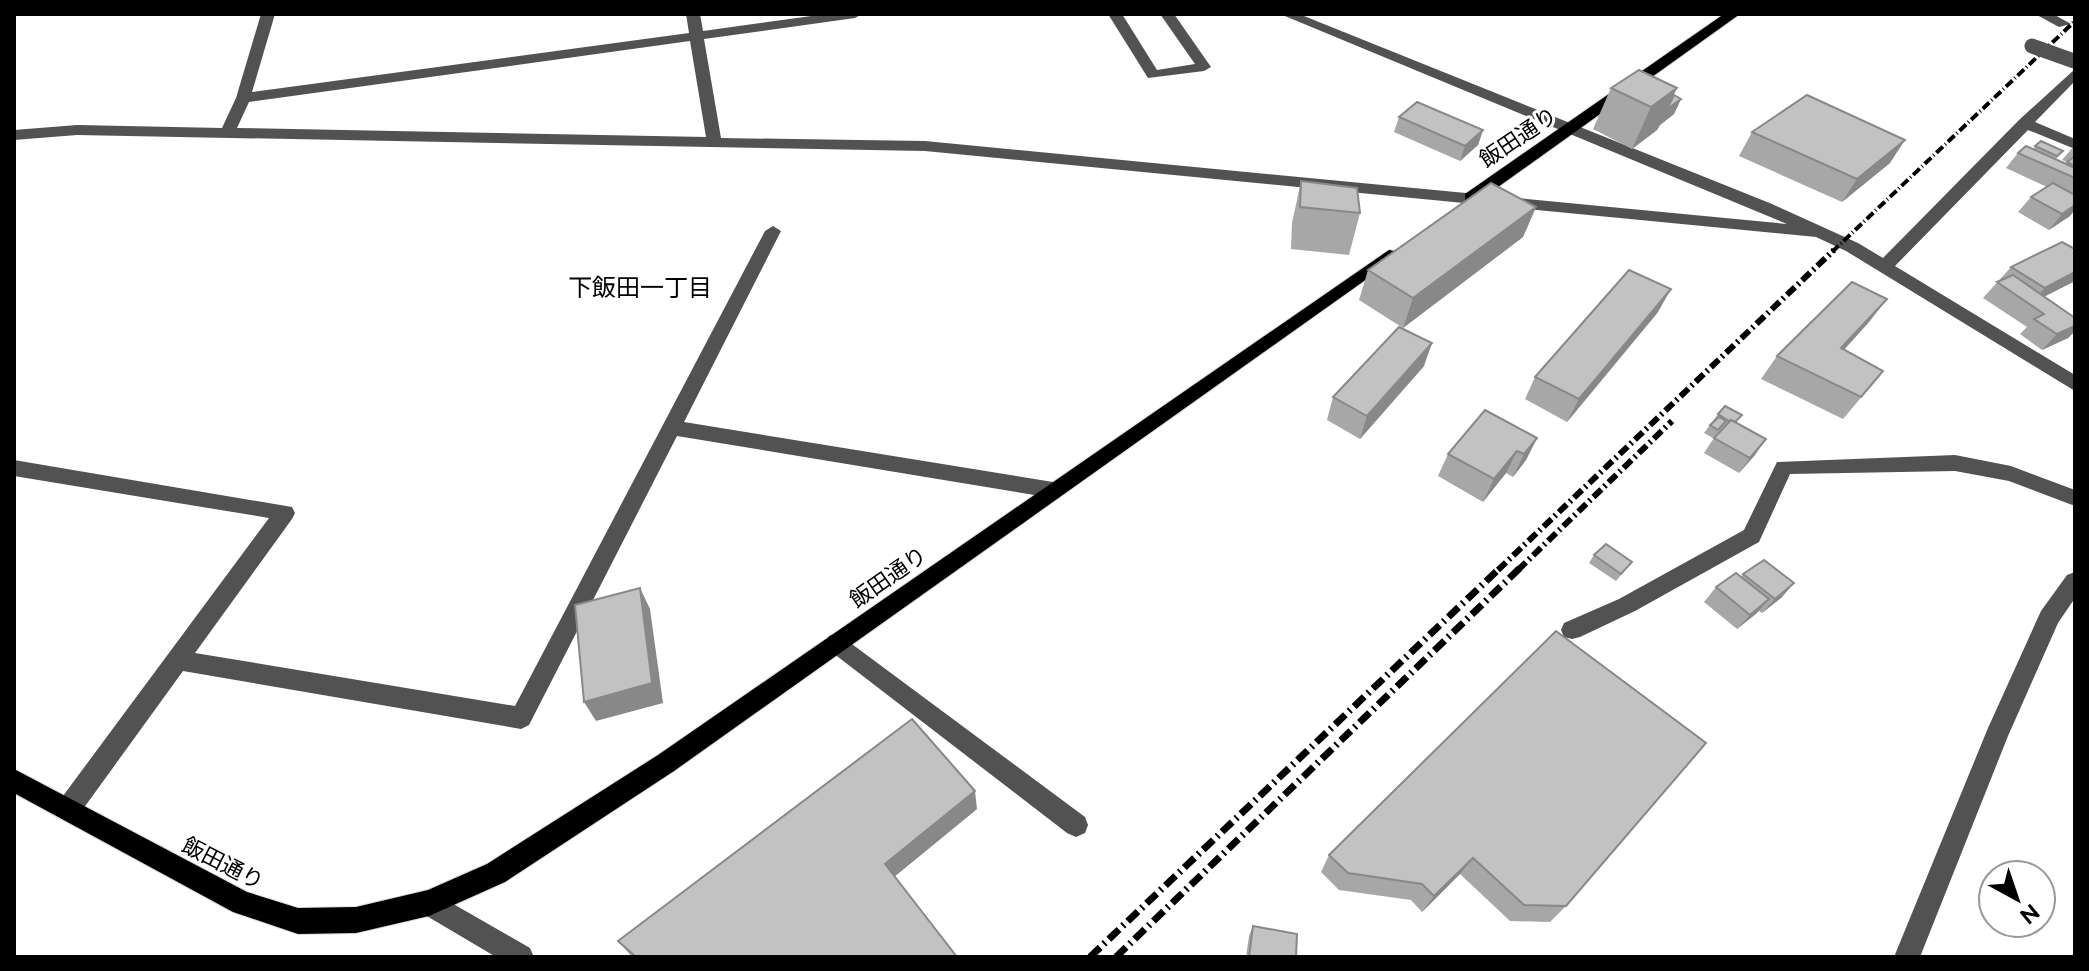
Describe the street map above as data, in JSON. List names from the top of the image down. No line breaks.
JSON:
{"streets":{"main road":["飯田通り"]},"districts":["下飯田一丁目"],"north":"bottom right"}
